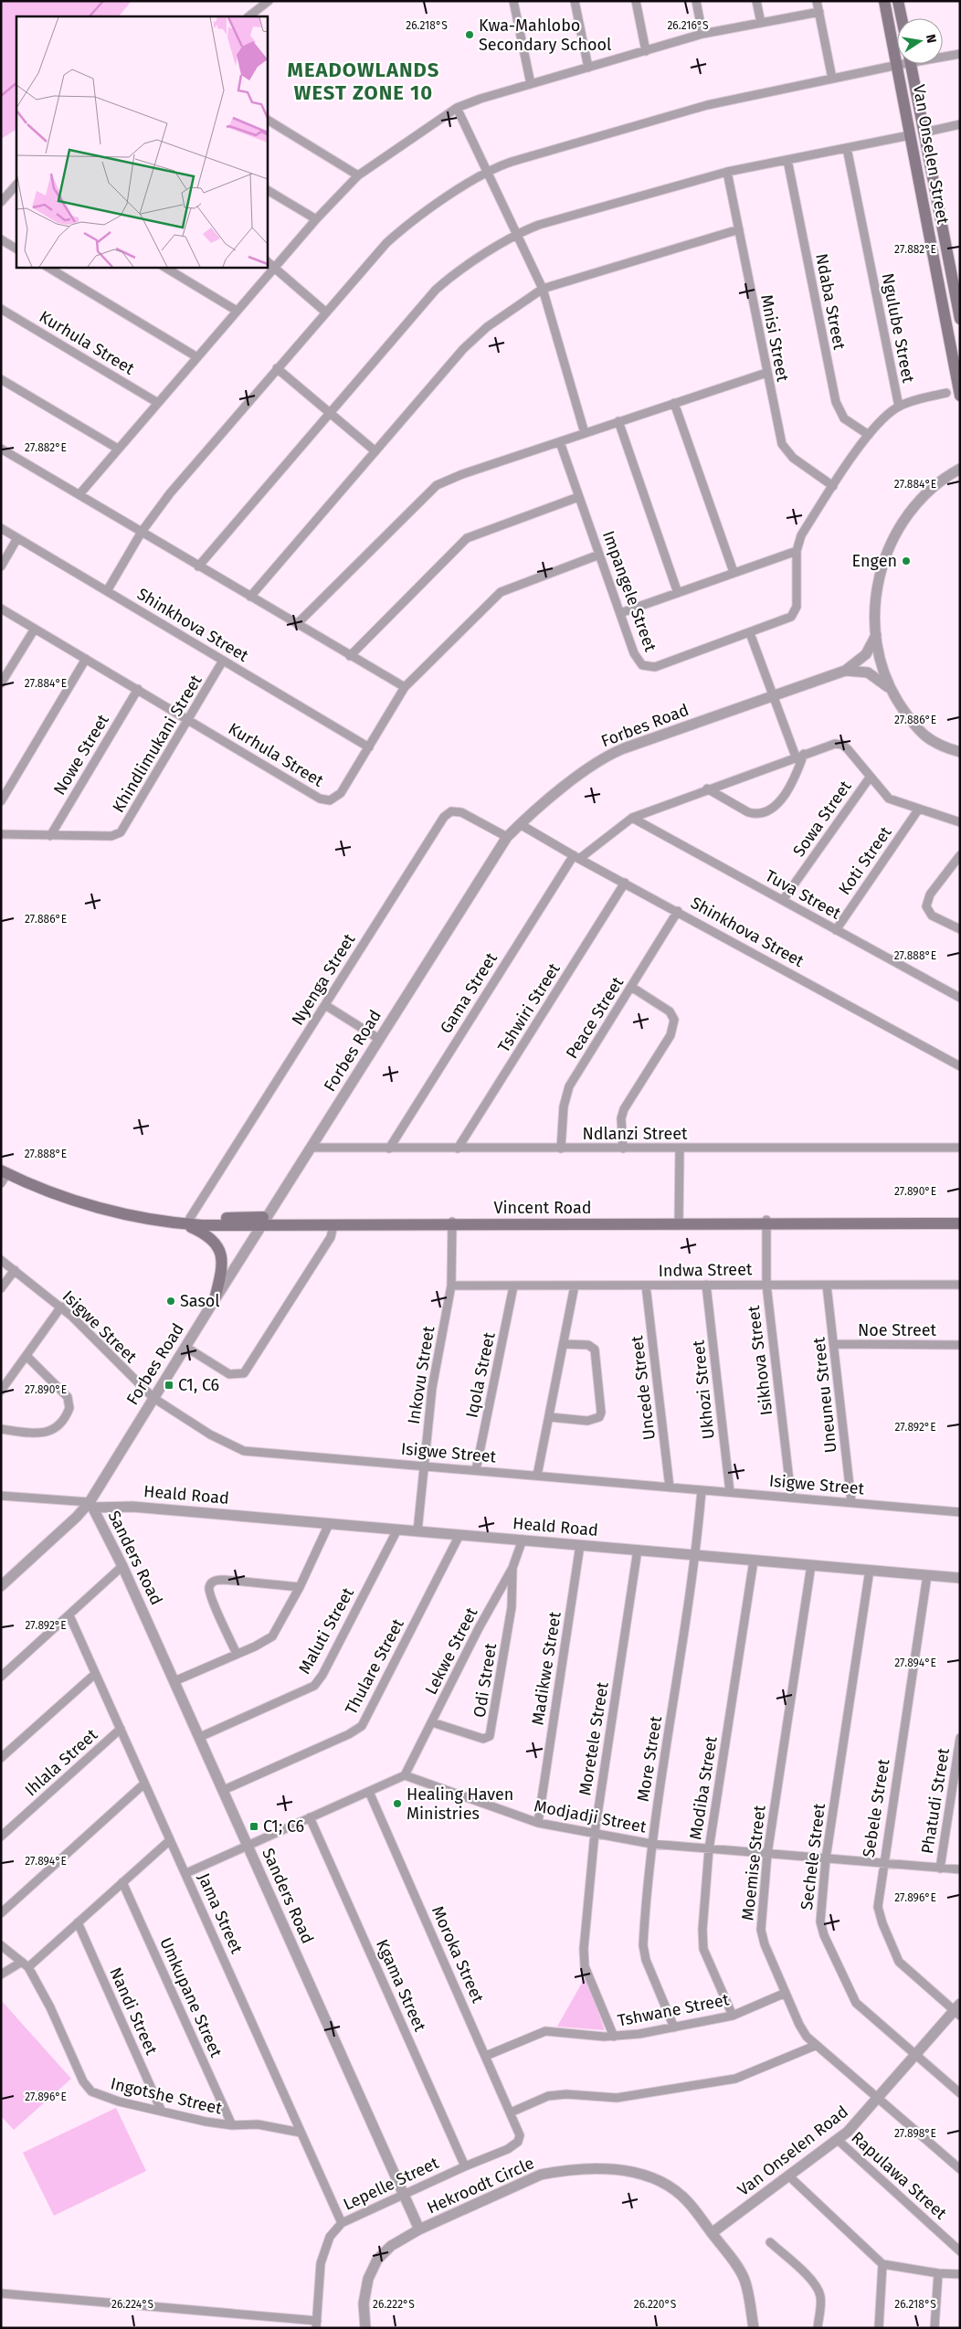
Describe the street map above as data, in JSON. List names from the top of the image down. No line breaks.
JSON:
{"streets":{"main road":["Van Onselen Street","Vincent Road"],"street":["Ndaba Street","Ngulube Street","Mnisi Street","Kurhula Street","Impangele Street","Shinkhova Street","Forbes Road","Khindlimukani Street","Nowe Street","Sowa Street","Koti Street","Tuva Street","Nyenga Street","Gama Street","Tshwiri Street","Peace Street","Ndlanzi Street","Indwa Street","Isigwe Street","Noe Street","Isikhova Street","Inkovu Street","Iqola Street","Uncede Street","Ukhozi Street","Uneuneu Street","Heald Road","Sanders Road","Maluti Street","Lekwe Street","Thulare Street","Madikwe Street","Odi Street","Moretele Street","More Street","Ihlala Street","Modiba Street","Phatudi Street","Sebele Street","Modjadji Street","Sechele Street","Moemise Street","Jama Street","Moroka Street","Kgama Street","Umkupane Street","Tshwane Street","Nandi Street","Ingotshe Street","Van Onselen Road","Rapulawa Street","Lepelle Street","Hekroodt Circle"]},"crossings":[["Kurhula Street","Impangele Street"],["Kurhula Street","Shinkhova Street"],["Kurhula Street","Khindlimukani Street"],["Kurhula Street","Nowe Street"],["Shinkhova Street","Forbes Road"],["Shinkhova Street","Khindlimukani Street"],["Shinkhova Street","Gama Street"],["Shinkhova Street","Tshwiri Street"],["Shinkhova Street","Peace Street"],["Forbes Road","Nyenga Street"],["Forbes Road","Ndlanzi Street"],["Forbes Road","Vincent Road"],["Forbes Road","Isigwe Street"],["Forbes Road","Heald Road"],["Forbes Road","Sanders Road"],["Khindlimukani Street","Nowe Street"],["Sowa Street","Tuva Street"],["Sowa Street","Gama Street"],["Koti Street","Tuva Street"],["Koti Street","Gama Street"],["Tuva Street","Gama Street"],["Nyenga Street","Vincent Road"],["Gama Street","Ndlanzi Street"],["Tshwiri Street","Ndlanzi Street"],["Peace Street","Ndlanzi Street"],["Vincent Road","Isikhova Street"],["Vincent Road","Inkovu Street"],["Indwa Street","Isikhova Street"],["Indwa Street","Inkovu Street"],["Indwa Street","Iqola Street"],["Indwa Street","Uncede Street"],["Indwa Street","Ukhozi Street"],["Indwa Street","Uneuneu Street"],["Isigwe Street","Isikhova Street"],["Isigwe Street","Inkovu Street"],["Isigwe Street","Iqola Street"],["Isigwe Street","Uncede Street"],["Isigwe Street","Ukhozi Street"],["Isigwe Street","Uneuneu Street"],["Isigwe Street","More Street"],["Noe Street","Uneuneu Street"],["Inkovu Street","Heald Road"],["Heald Road","Sanders Road"],["Heald Road","Maluti Street"],["Heald Road","Lekwe Street"],["Heald Road","Thulare Street"],["Heald Road","Madikwe Street"],["Heald Road","Moretele Street"],["Heald Road","More Street"],["Heald Road","Modiba Street"],["Heald Road","Sebele Street"],["Heald Road","Sechele Street"],["Heald Road","Moemise Street"],["Sanders Road","Maluti Street"],["Sanders Road","Thulare Street"],["Sanders Road","Lepelle Street"],["Sanders Road","Hekroodt Circle"],["Lekwe Street","Odi Street"],["Lekwe Street","Modjadji Street"],["Madikwe Street","Modjadji Street"],["Moretele Street","Modjadji Street"],["Moretele Street","Tshwane Street"],["More Street","Modjadji Street"],["More Street","Tshwane Street"],["Ihlala Street","Jama Street"],["Modiba Street","Modjadji Street"],["Modiba Street","Tshwane Street"],["Phatudi Street","Modjadji Street"],["Sebele Street","Modjadji Street"],["Sebele Street","Van Onselen Road"],["Modjadji Street","Sechele Street"],["Modjadji Street","Moemise Street"],["Sechele Street","Van Onselen Road"],["Moemise Street","Tshwane Street"],["Moemise Street","Van Onselen Road"],["Jama Street","Ingotshe Street"],["Jama Street","Lepelle Street"],["Moroka Street","Tshwane Street"],["Moroka Street","Lepelle Street"],["Kgama Street","Lepelle Street"],["Umkupane Street","Ingotshe Street"],["Nandi Street","Ingotshe Street"],["Van Onselen Road","Rapulawa Street"],["Van Onselen Road","Hekroodt Circle"]],"districts":["MEADOWLANDS WEST ZONE 10"],"places":{"other":["Kwa-Mahlobo Secondary School","Engen","Sasol","Healing Haven Ministries"],"transit":["C1, C6","C1; C6"]},"north":"right","coordinates":["26.218°S","26.216°S","27.882°E","27.884°E","27.886°E","27.888°E","27.890°E","27.892°E","27.894°E","27.896°E","27.898°E","26.224°S","26.222°S","26.220°S"]}
